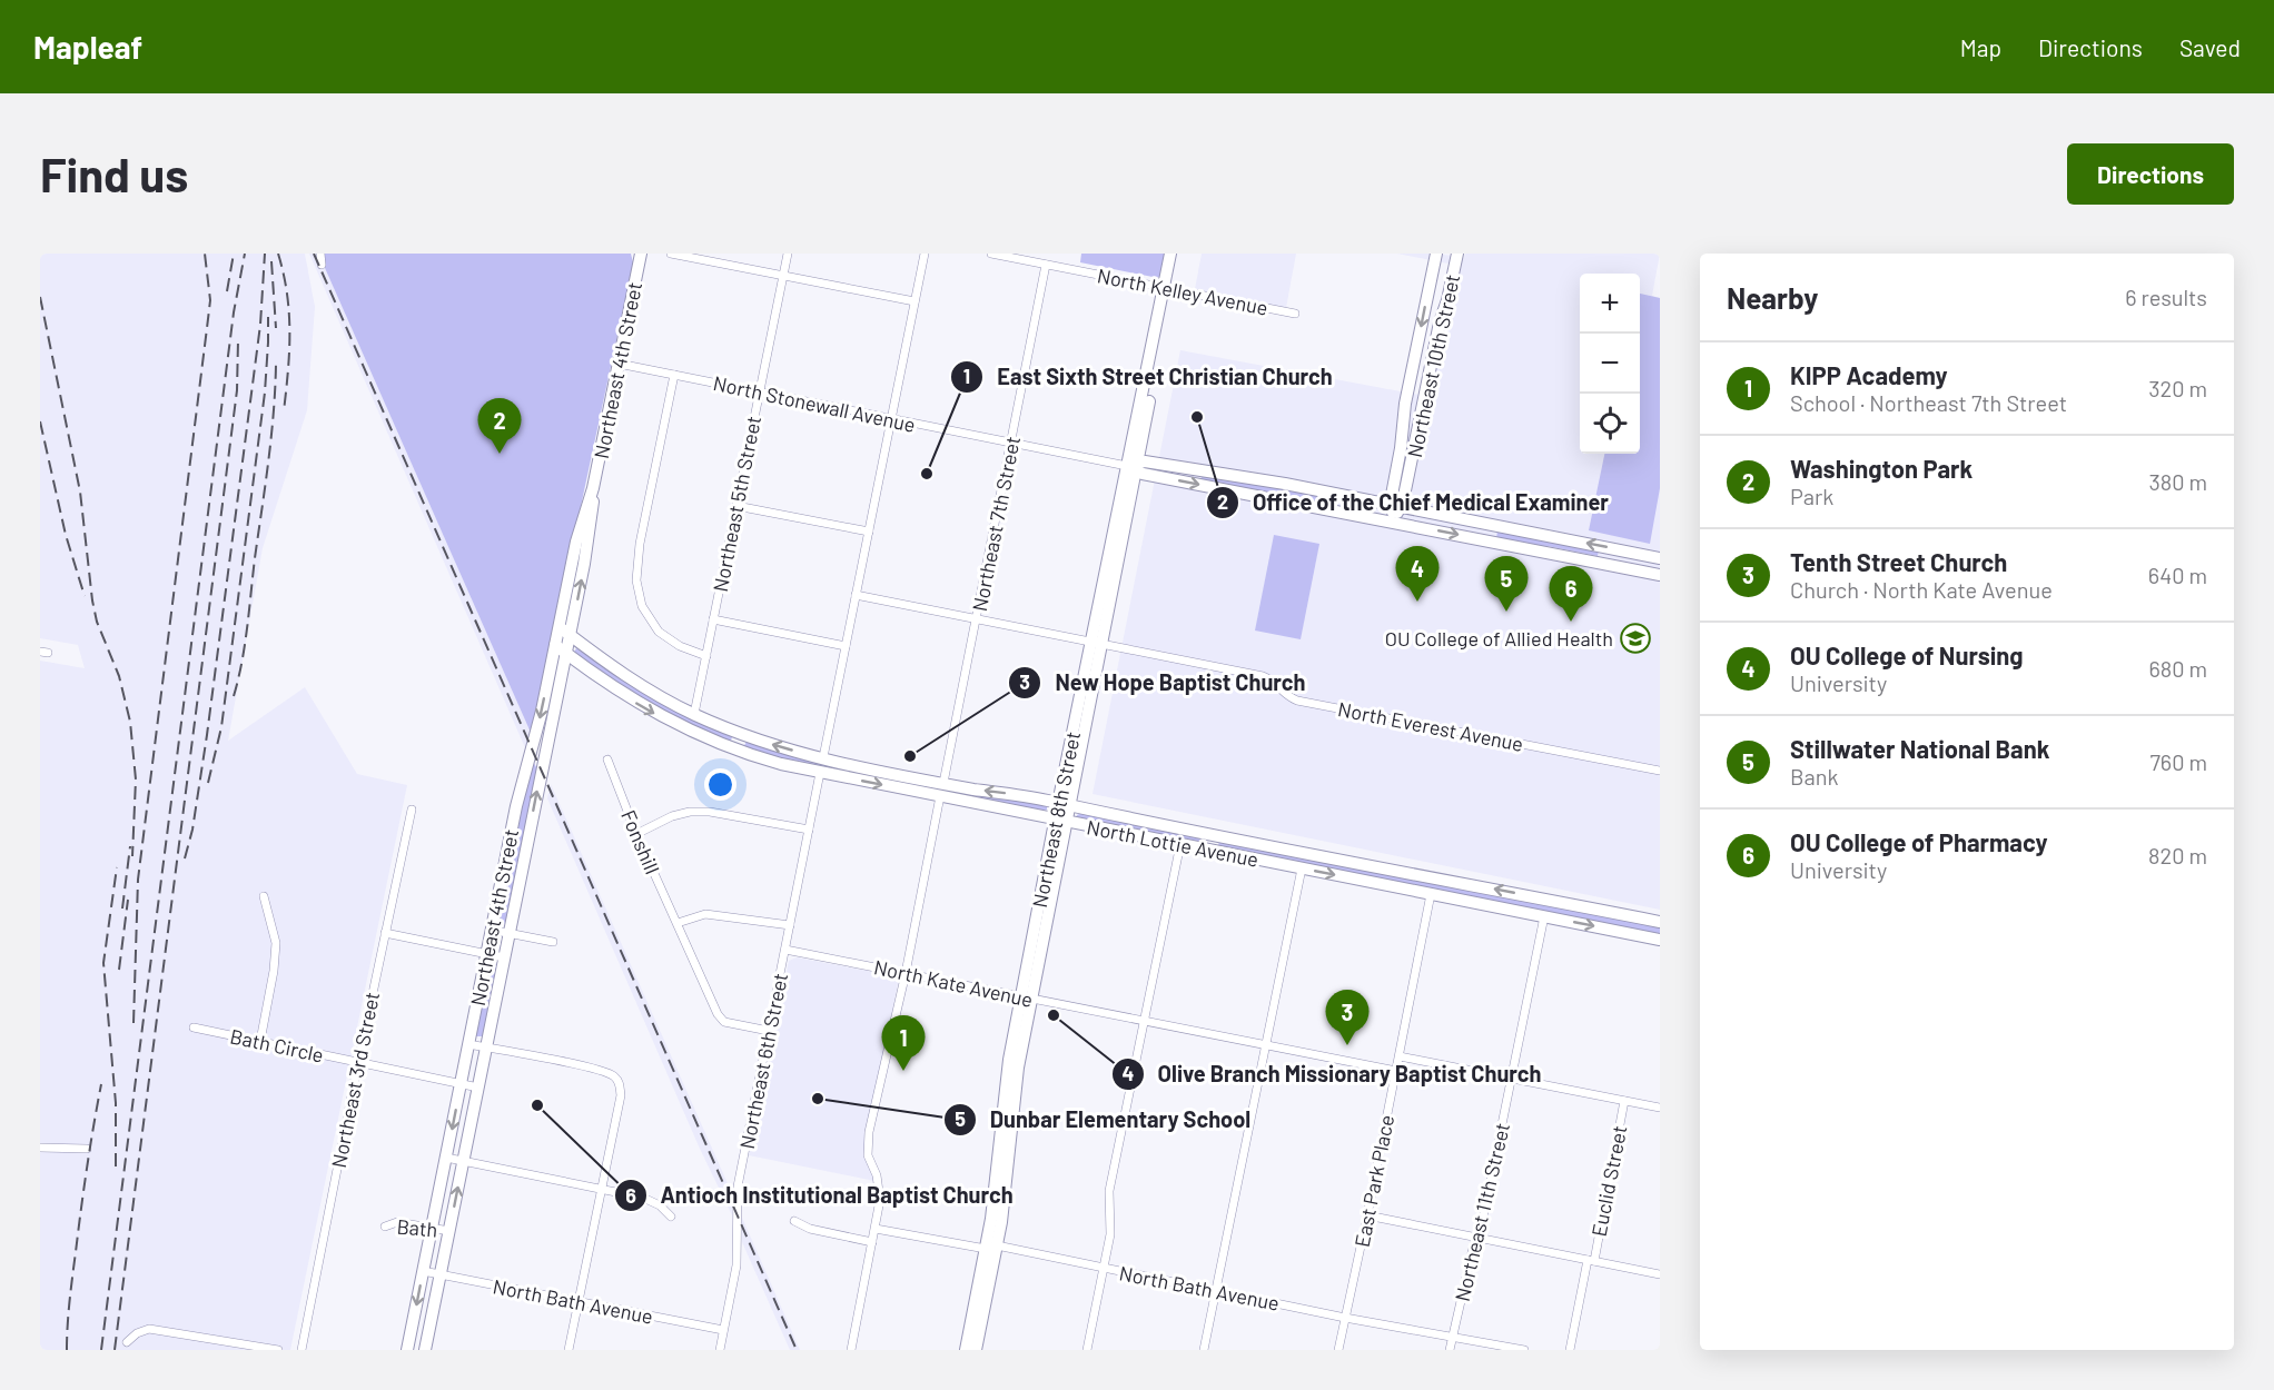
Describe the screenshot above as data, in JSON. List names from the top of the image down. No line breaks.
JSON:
{"streets":{"main road":["Northeast 10th Street","Northeast 4th Street","North Stonewall Avenue","Northeast 8th Street","North Lottie Avenue"],"street":["North Kelley Avenue","Northeast 5th Street","Northeast 7th Street","North Everest Avenue","Fonshill","North Kate Avenue","Bath Circle","Northeast 6th Street","Northeast 3rd Street","East Park Place","Euclid Street","Northeast 11th Street","Bath","North Bath Avenue"]},"crossings":[["North Kelley Avenue","Northeast 7th Street"],["North Kelley Avenue","Northeast 8th Street"],["Northeast 10th Street","North Stonewall Avenue"],["Northeast 4th Street","North Stonewall Avenue"],["Northeast 4th Street","North Lottie Avenue"],["Northeast 4th Street","Bath Circle"],["Northeast 4th Street","Bath"],["Northeast 4th Street","North Bath Avenue"],["North Stonewall Avenue","Northeast 5th Street"],["North Stonewall Avenue","Northeast 7th Street"],["North Stonewall Avenue","Northeast 8th Street"],["Northeast 5th Street","North Lottie Avenue"],["Northeast 7th Street","North Everest Avenue"],["Northeast 7th Street","North Lottie Avenue"],["North Everest Avenue","Northeast 8th Street"],["Northeast 8th Street","North Lottie Avenue"],["Northeast 8th Street","North Kate Avenue"],["Northeast 8th Street","North Bath Avenue"],["North Lottie Avenue","Northeast 6th Street"],["North Lottie Avenue","East Park Place"],["North Lottie Avenue","Northeast 11th Street"],["North Kate Avenue","Northeast 6th Street"],["North Kate Avenue","East Park Place"],["Bath Circle","Northeast 3rd Street"],["Northeast 6th Street","North Bath Avenue"],["East Park Place","North Bath Avenue"],["Northeast 11th Street","North Bath Avenue"]],"places":{"other":["Office of the Chief Medical Examiner","East Sixth Street Christian Church","New Hope Baptist Church","Olive Branch Missionary Baptist Church","Dunbar Elementary School","Antioch Institutional Baptist Church"],"school or university":["OU College of Allied Health"]},"page":{"header":"Mapleaf","nav":["Map","Directions","Saved"],"buttons":"Directions","title":"Find us","heading":["Nearby","6 results"],"map_buttons":["+","−"],"list":[{"mark":"1","name":"KIPP Academy","note":"School · Northeast 7th Street","value":"320 m"},{"mark":"2","name":"Washington Park","note":"Park","value":"380 m"},{"mark":"3","name":"Tenth Street Church","note":"Church · North Kate Avenue","value":"640 m"},{"mark":"4","name":"OU College of Nursing","note":"University","value":"680 m"},{"mark":"5","name":"Stillwater National Bank","note":"Bank","value":"760 m"},{"mark":"6","name":"OU College of Pharmacy","note":"University","value":"820 m"}],"pins":["2","4","5","6","3","1"]}}
